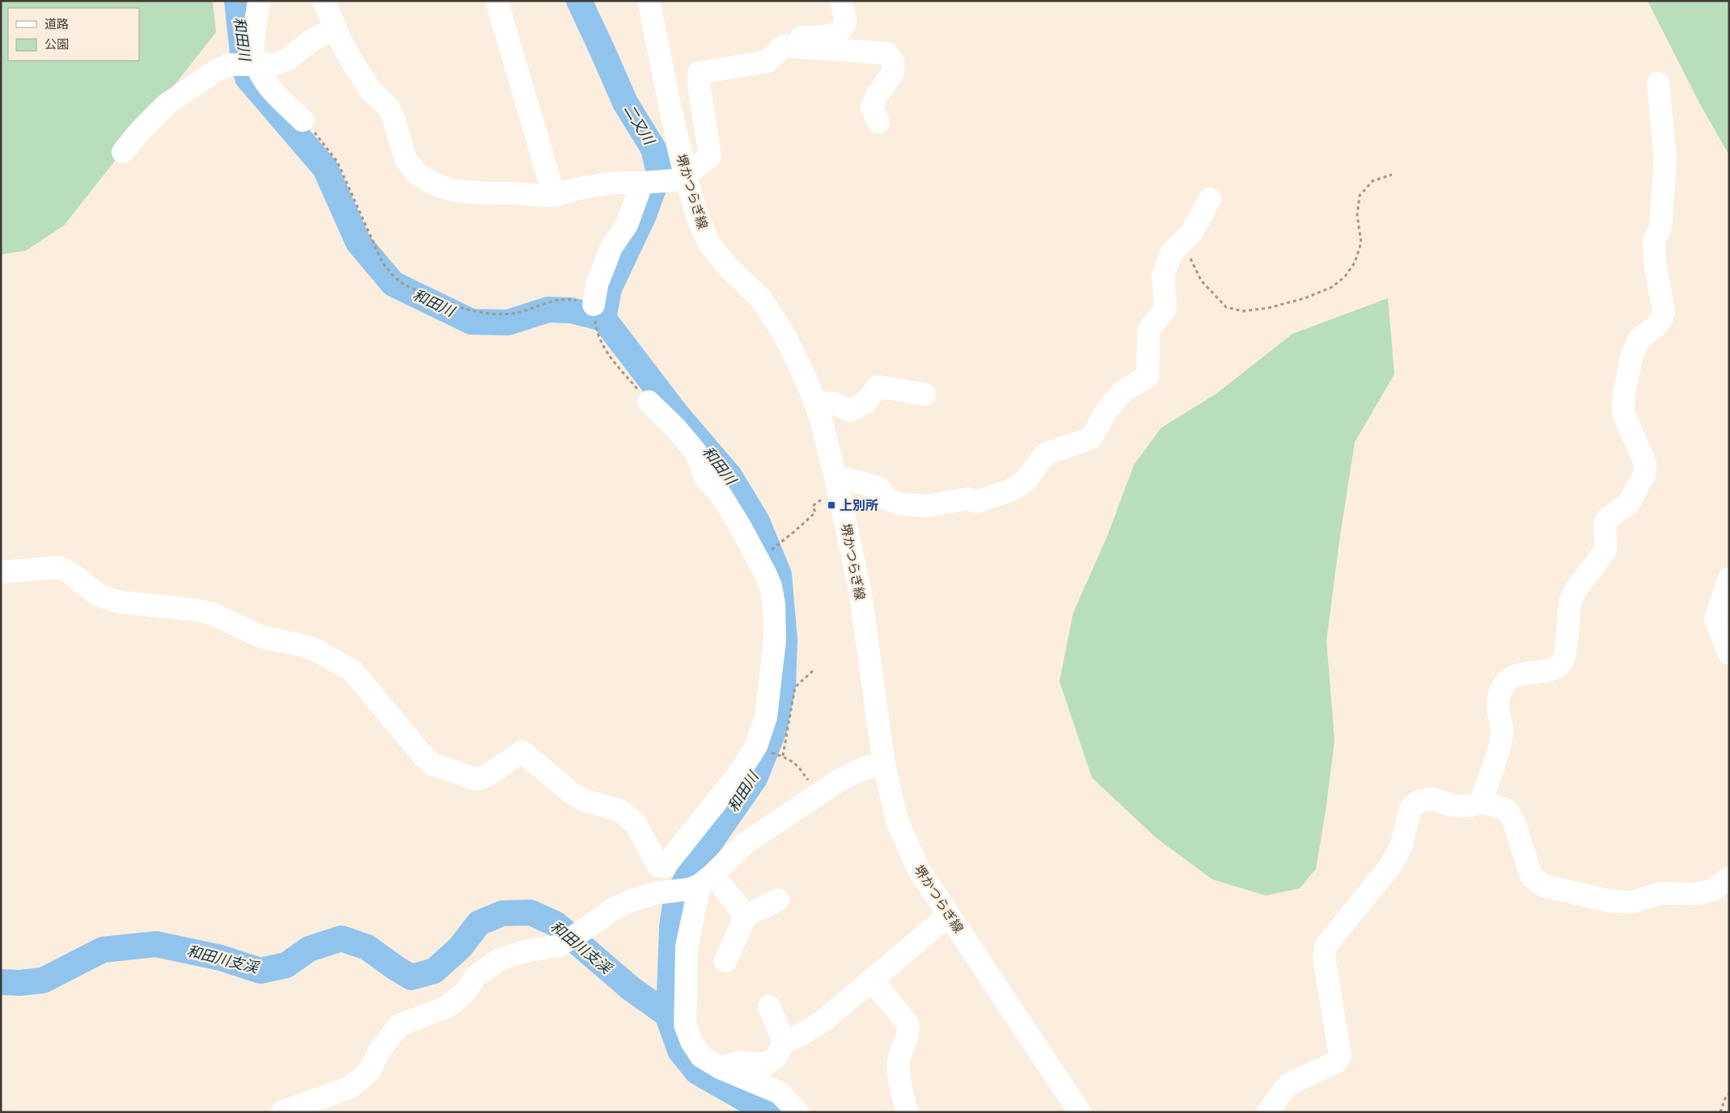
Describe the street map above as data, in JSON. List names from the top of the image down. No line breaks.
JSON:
{"streets":{"street":["堺かつらぎ線"]},"water":["和田川","二又川","和田川支渓"],"places":{"transit":["上別所"]},"legend":["道路","公園"]}
